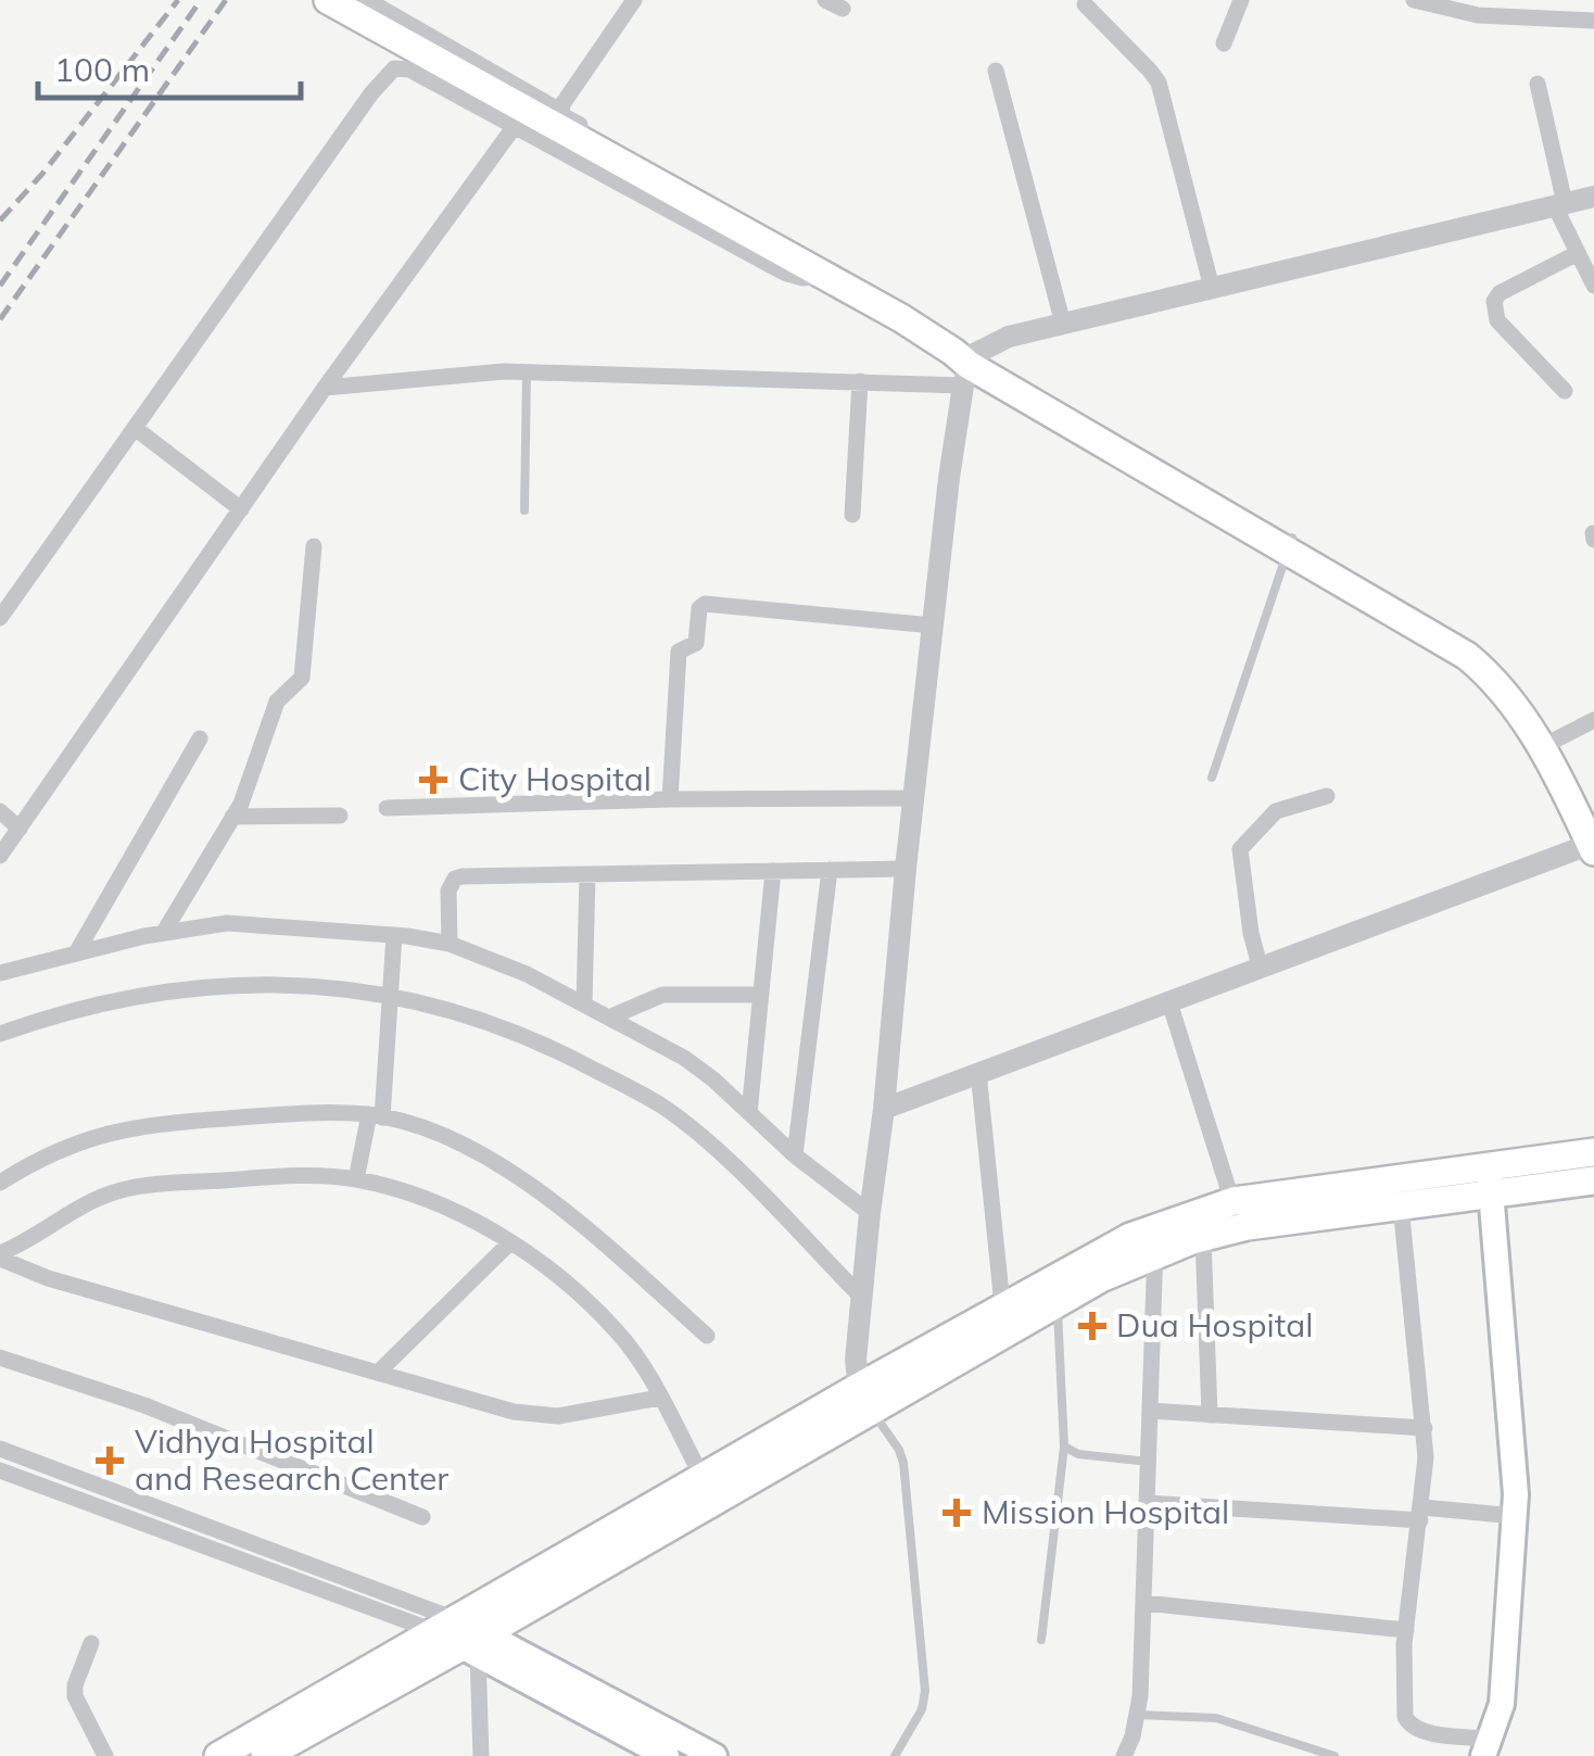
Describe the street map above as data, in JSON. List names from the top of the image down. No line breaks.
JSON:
{"places":{"health":["City Hospital","Dua Hospital","Vidhya Hospital and Research Center","Mission Hospital"]},"scale_bar":"100 m"}
